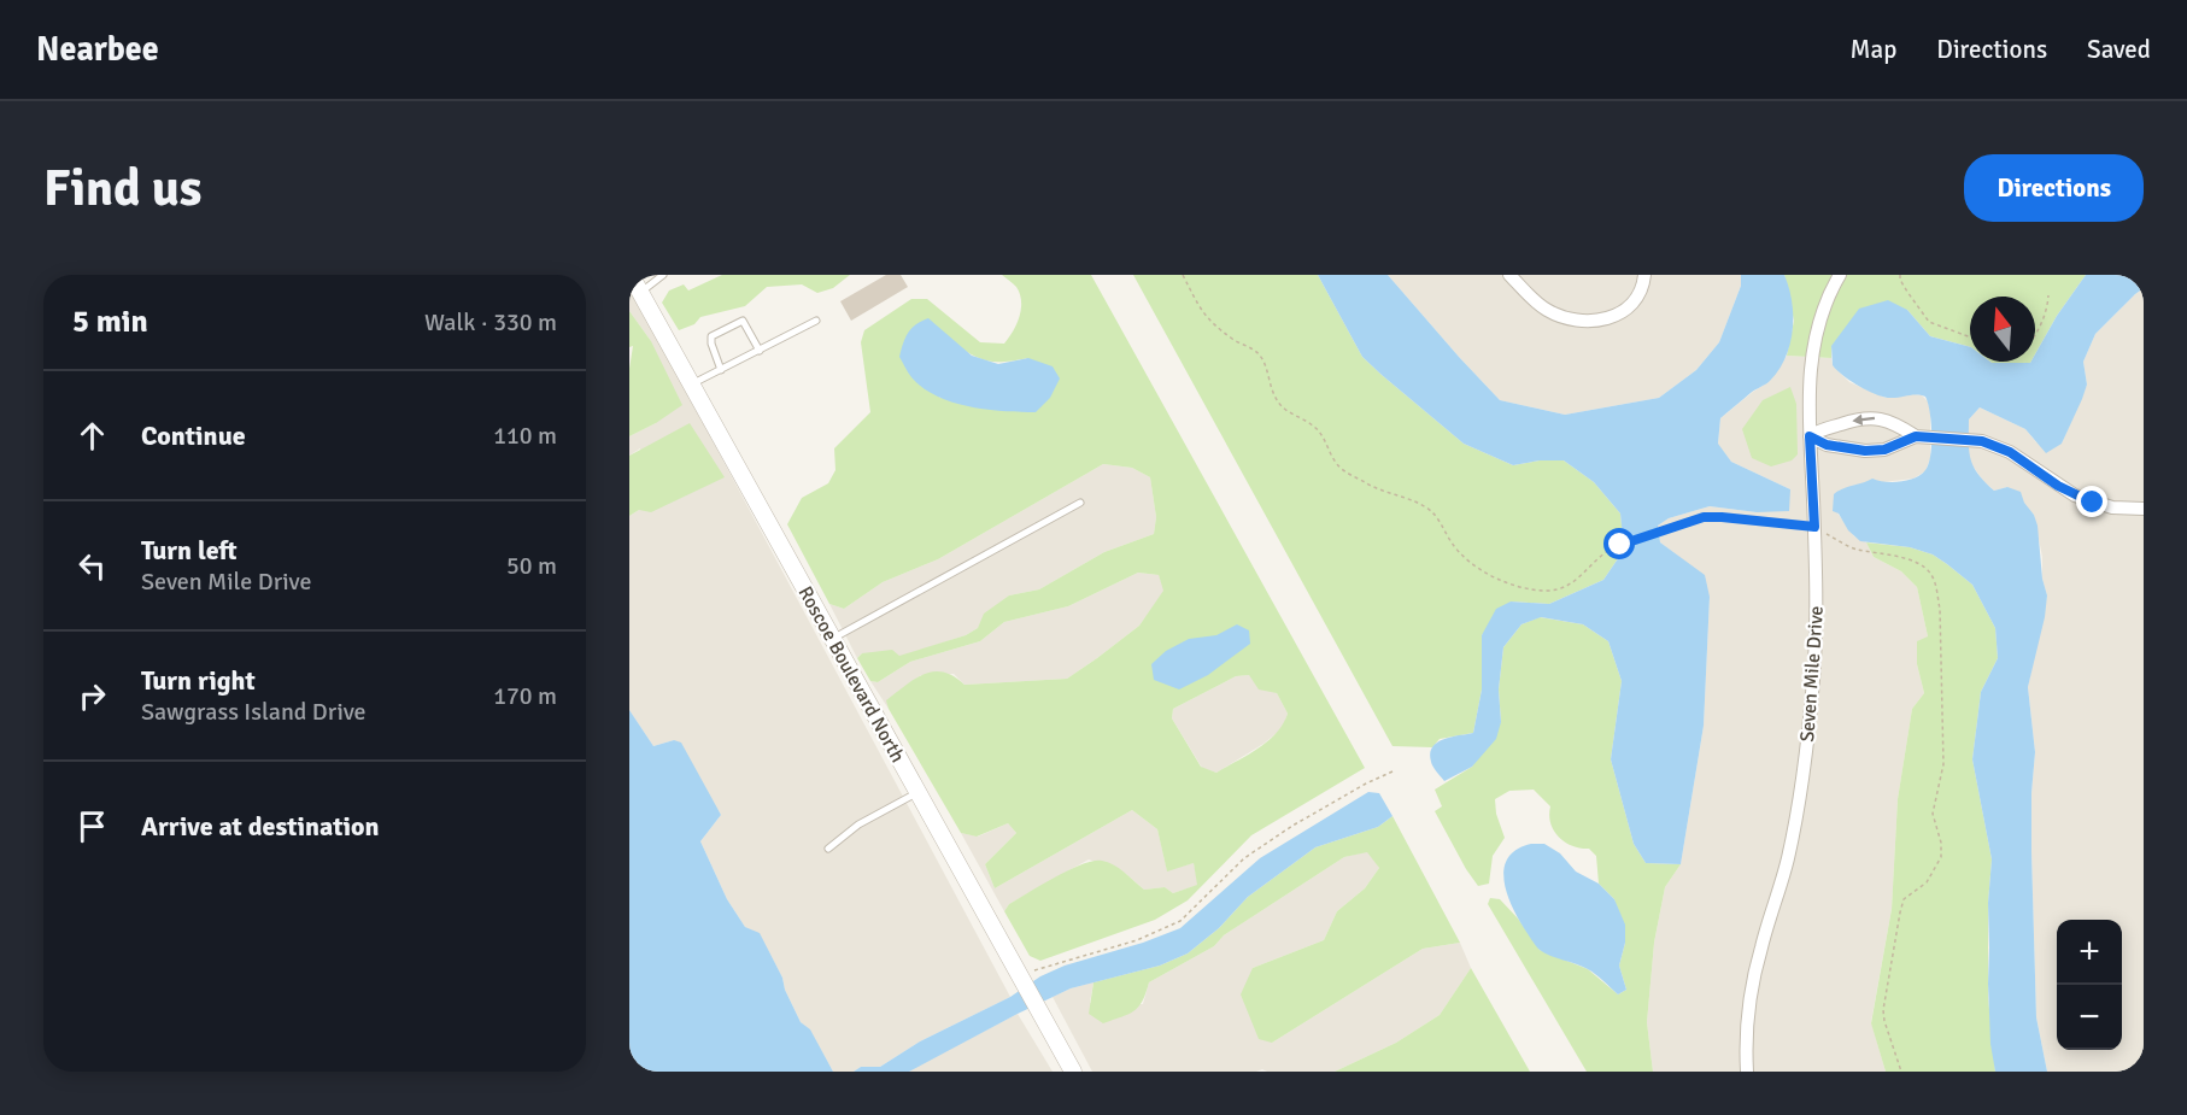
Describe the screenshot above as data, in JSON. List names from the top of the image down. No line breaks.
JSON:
{"streets":{"street":["Roscoe Boulevard North","Seven Mile Drive"]},"north":"top","page":{"header":"Nearbee","nav":["Map","Directions","Saved"],"buttons":"Directions","title":"Find us","heading":["5 min","Walk · 330 m"],"list":[["Continue","110 m"],["Turn left","Seven Mile Drive","50 m"],["Turn right","Sawgrass Island Drive","170 m"],"Arrive at destination"],"map_buttons":["+","−"]}}
